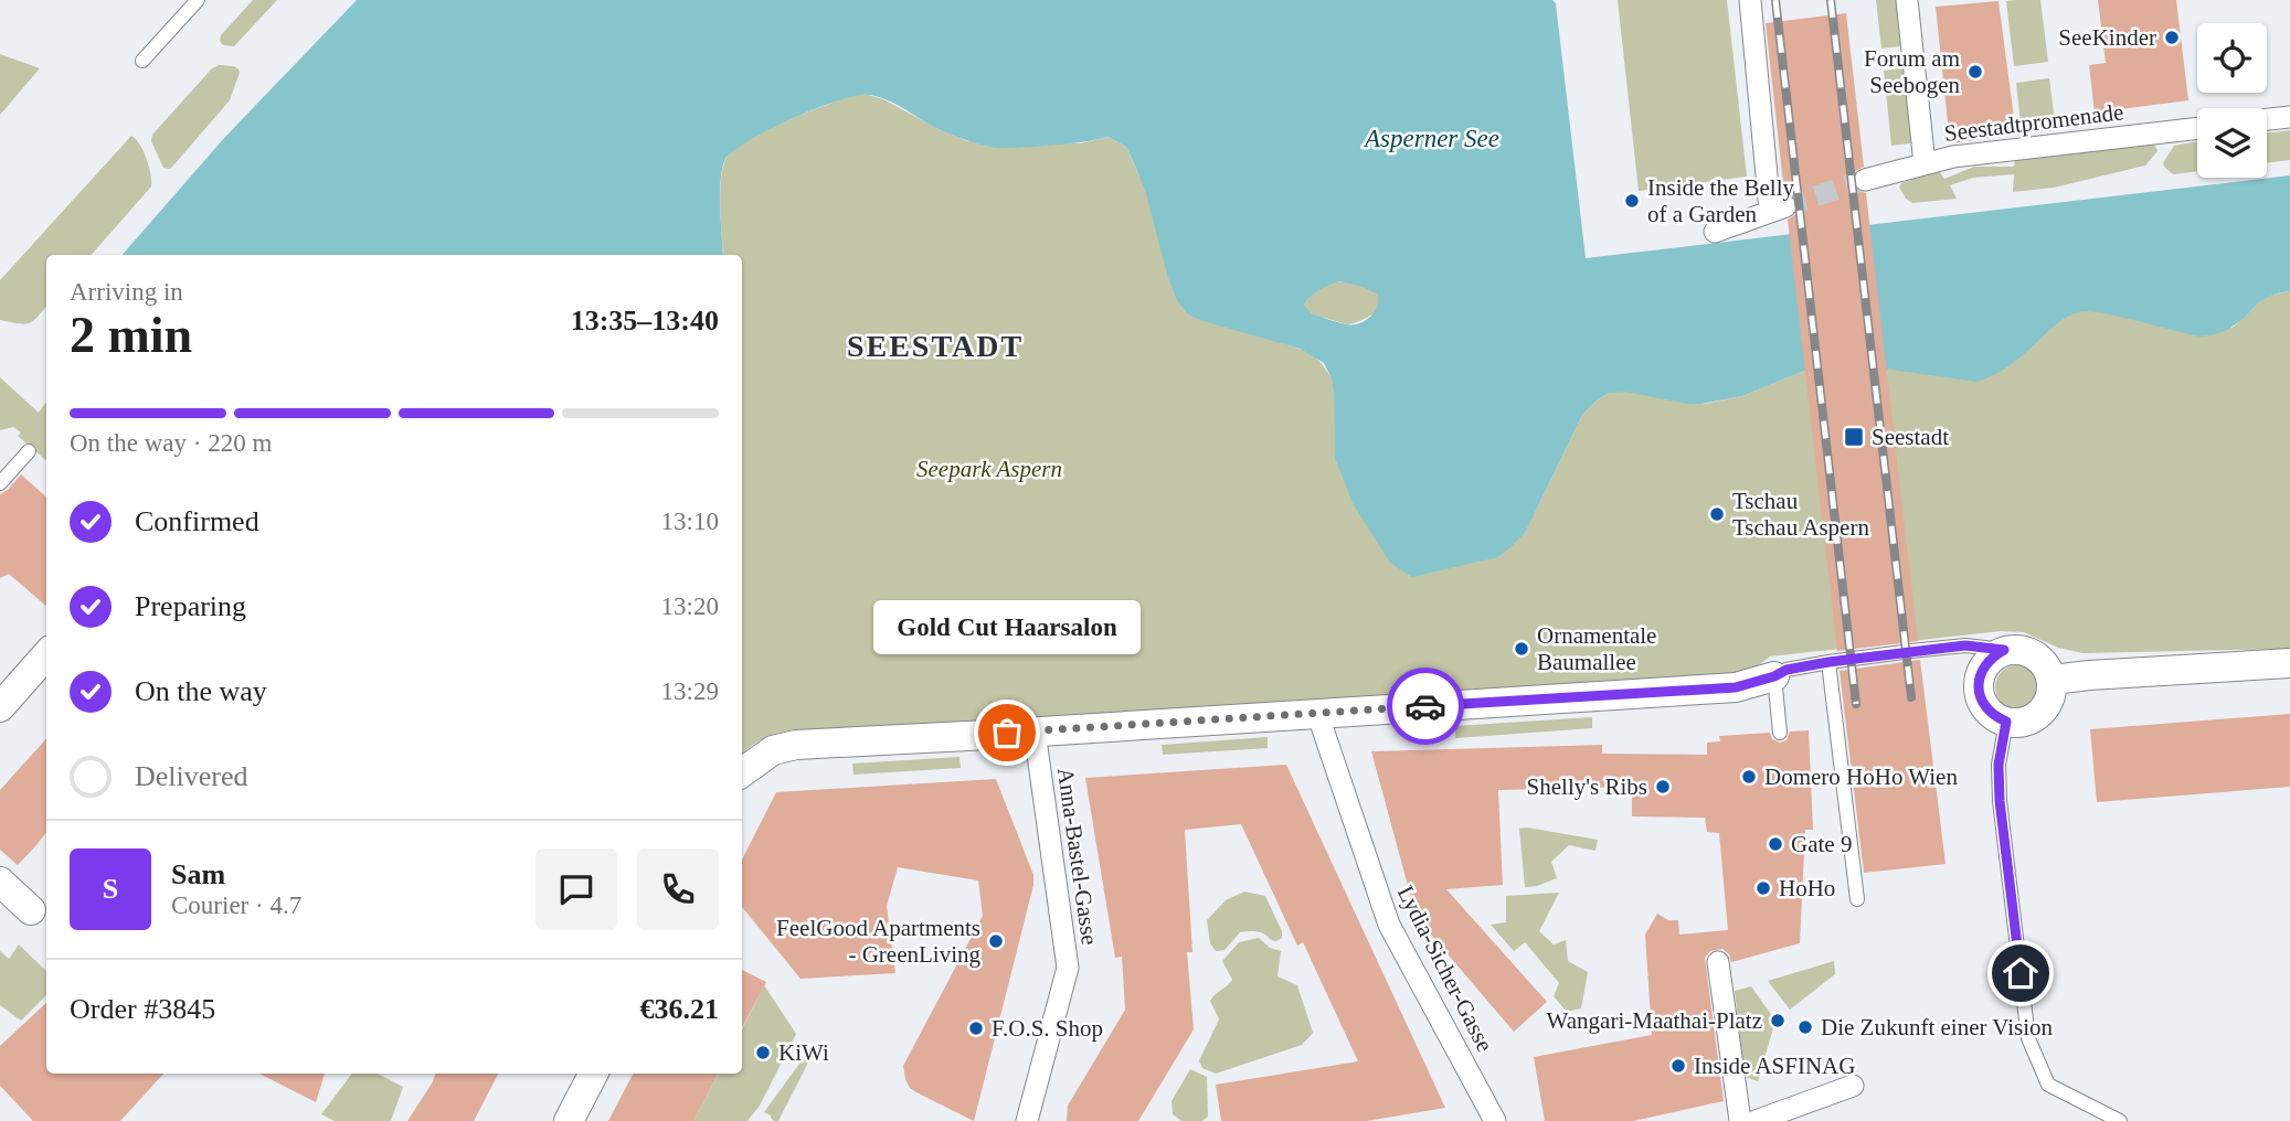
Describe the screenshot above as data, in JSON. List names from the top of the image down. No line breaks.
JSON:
{"streets":{"street":["Seestadtpromenade","Anna-Bastel-Gasse","Lydia-Sicher-Gasse"]},"districts":["SEESTADT"],"water":["Asperner See"],"parks":["Seepark Aspern"],"places":{"other":["SeeKinder","Forum am Seebogen","Inside the Belly of a Garden","Tschau Tschau Aspern","Ornamentale Baumallee","Gold Cut Haarsalon","Domero HoHo Wien","Shelly's Ribs","Gate 9","HoHo","FeelGood Apartments - GreenLiving","Wangari-Maathai-Platz","Die Zukunft einer Vision","F.O.S. Shop","KiWi","Inside ASFINAG"],"transit":["Seestadt"]},"page":{"heading":["2 min","Arriving in","13:35–13:40"],"panel":["Sam","Courier · 4.7","Order #3845","€36.21"],"bar":"On the way · 220 m","list":[["Confirmed","13:10"],["Preparing","13:20"],["On the way","13:29"],"Delivered"],"bubble":"Gold Cut Haarsalon","round":"S"}}
